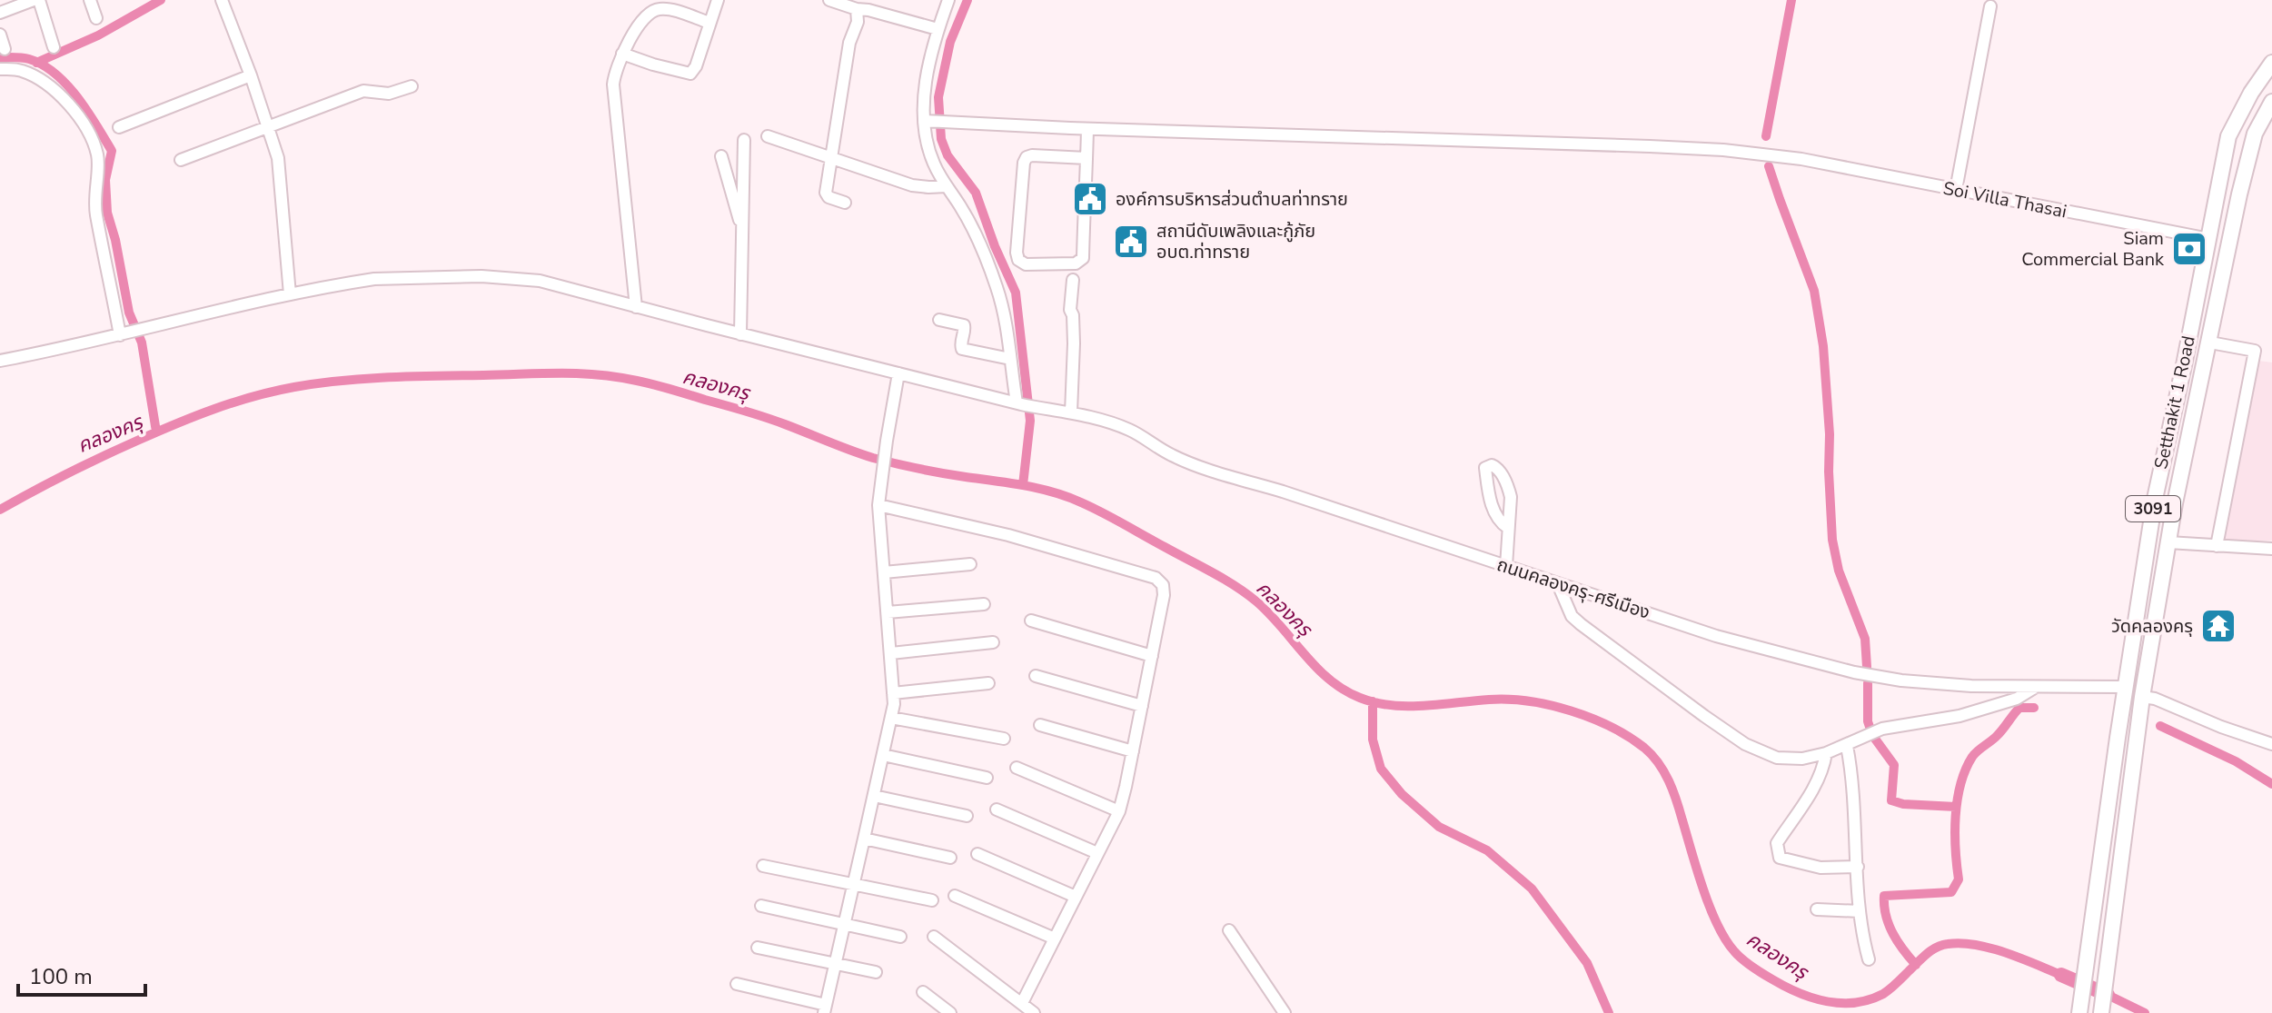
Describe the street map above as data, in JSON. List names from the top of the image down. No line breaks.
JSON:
{"streets":{"main road":["Setthakit 1 Road","3091"],"street":["Soi Villa Thasai","ถนนคลองครุ-ศรีเมือง"]},"crossings":[["Soi Villa Thasai","Setthakit 1 Road"],["Setthakit 1 Road","ถนนคลองครุ-ศรีเมือง"]],"water":["คลองครุ"],"places":{"public building":["องค์การบริหารส่วนตำบลท่าทราย","สถานีดับเพลิงและกู้ภัย อบต.ท่าทราย"],"bank":["Siam Commercial Bank"],"temple":["วัดคลองครุ"]},"scale_bar":"100 m"}
